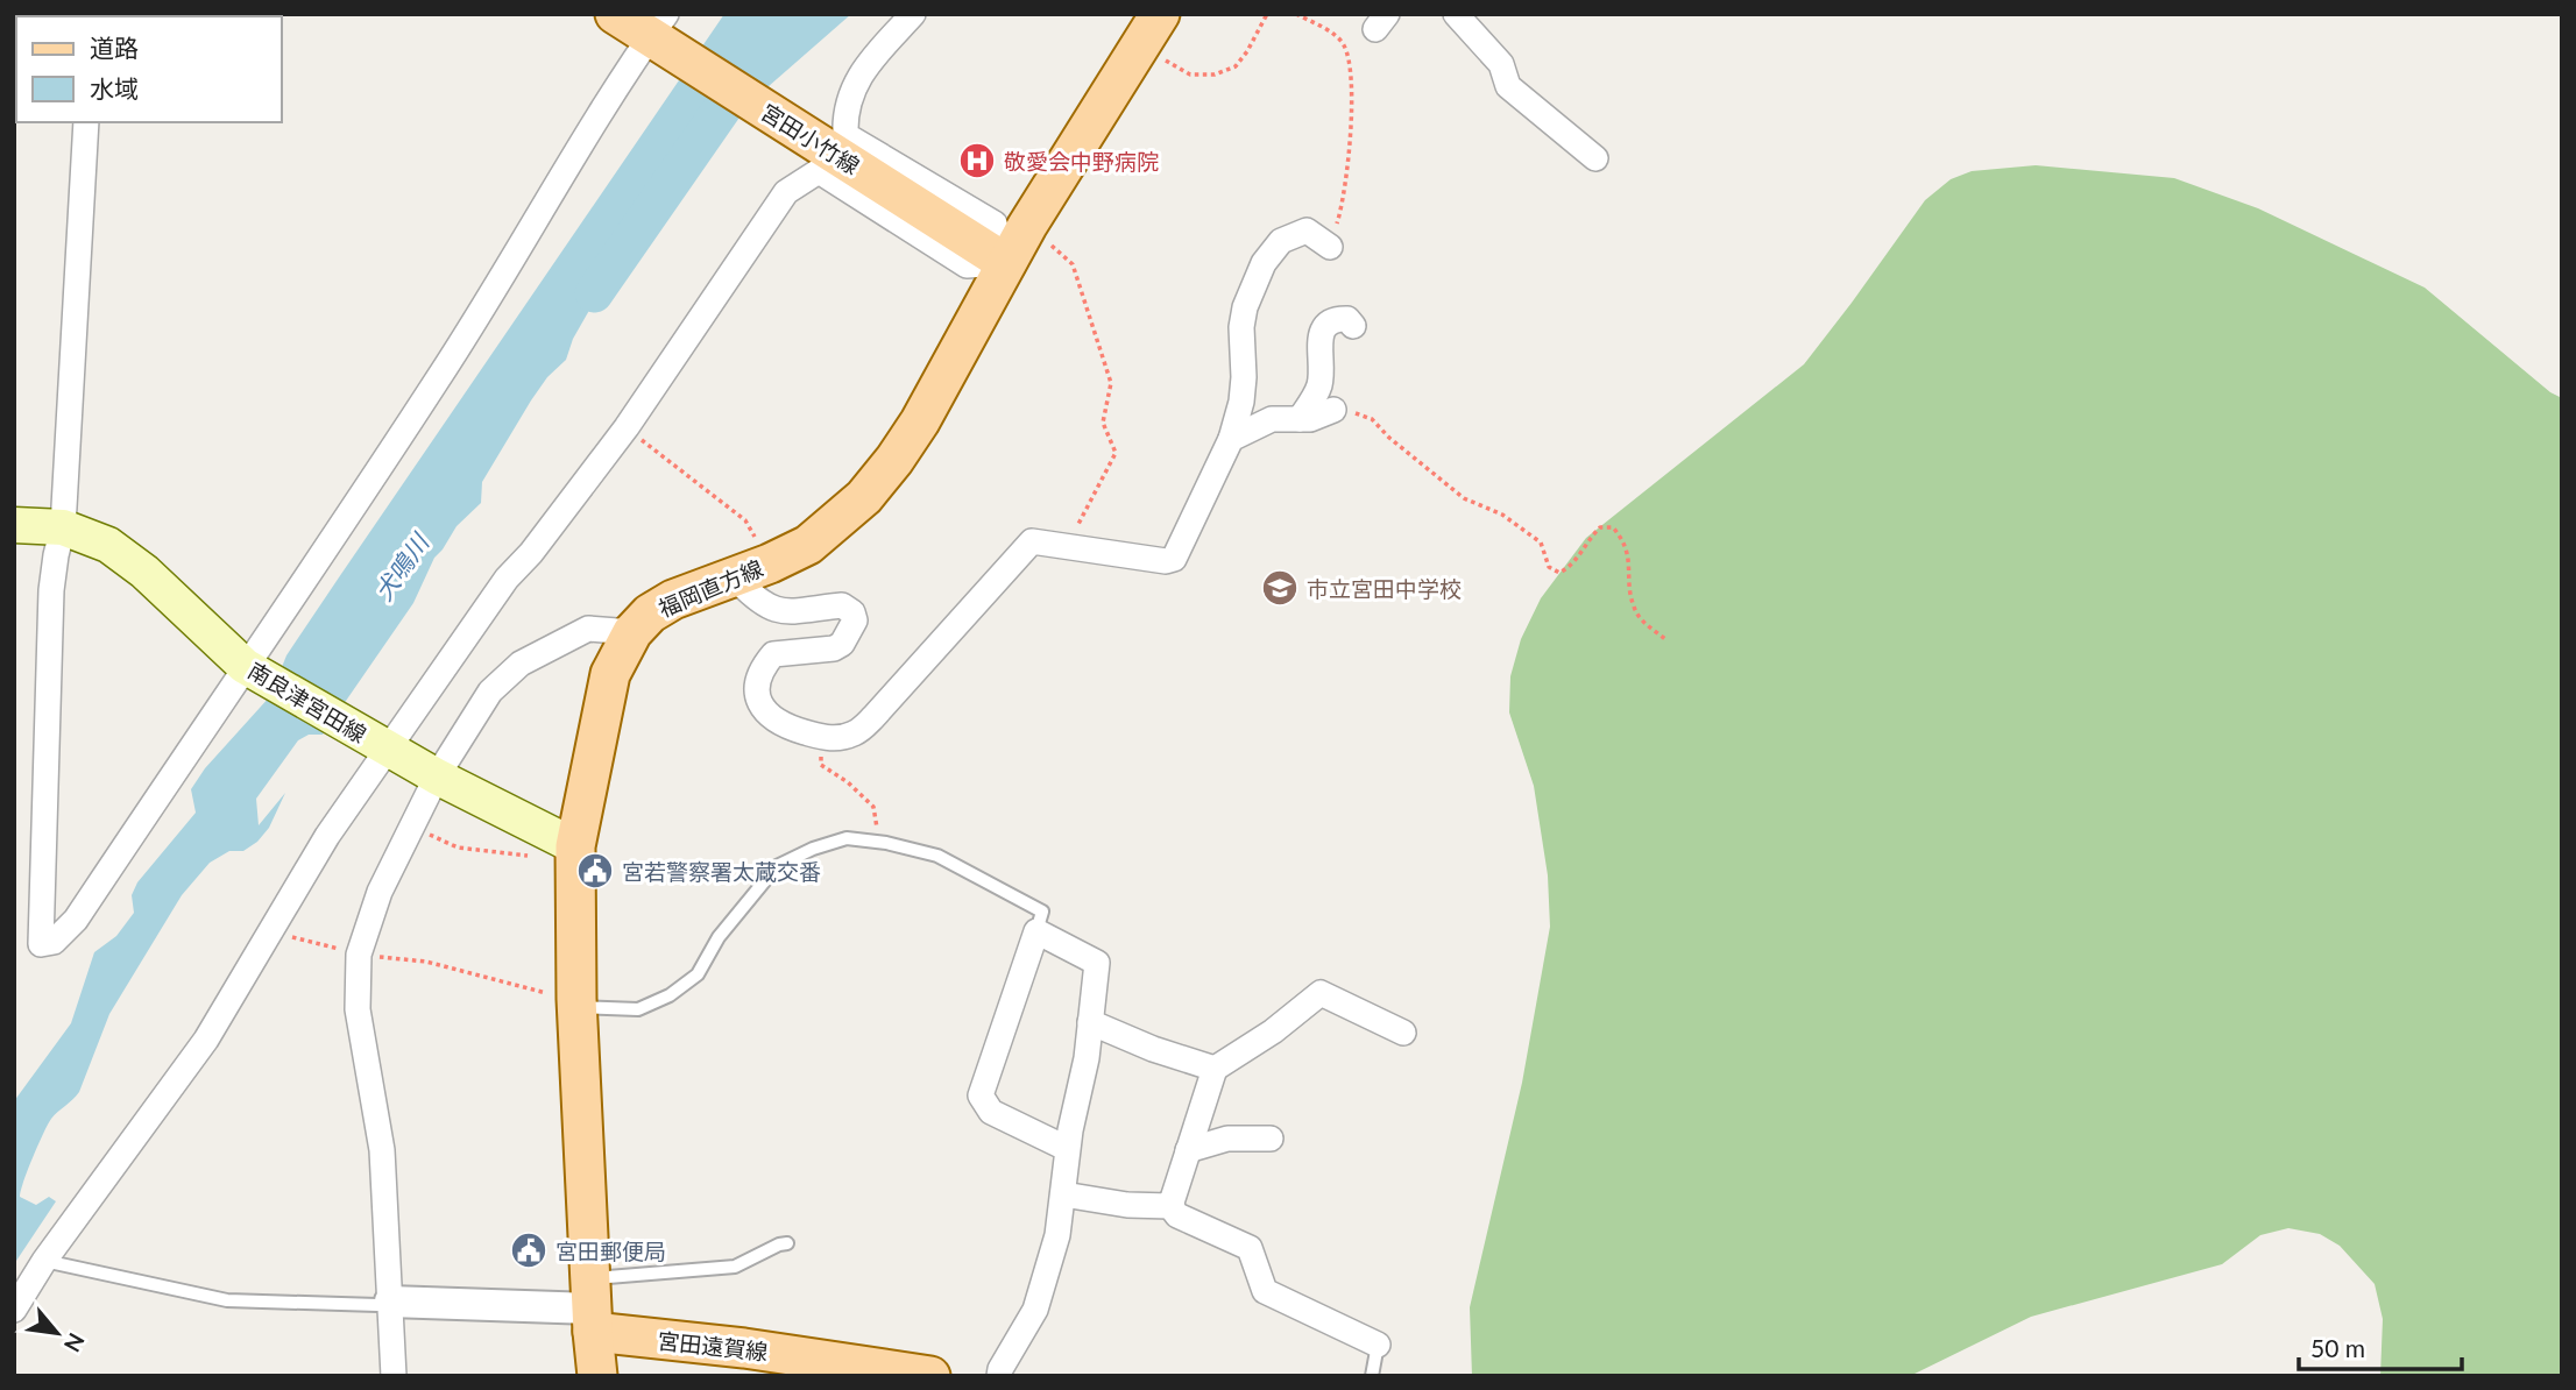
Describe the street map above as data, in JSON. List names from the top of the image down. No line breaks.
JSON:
{"streets":{"main road":["宮田小竹線","福岡直方線","南良津宮田線","宮田遠賀線"]},"crossings":[["宮田小竹線","福岡直方線"],["福岡直方線","南良津宮田線"],["福岡直方線","宮田遠賀線"]],"water":["犬鳴川"],"places":{"hospital":["敬愛会中野病院"],"school or university":["市立宮田中学校"],"public building":["宮若警察署太蔵交番","宮田郵便局"]},"legend":["道路","水域"],"scale_bar":"50 m","north":"bottom right"}
